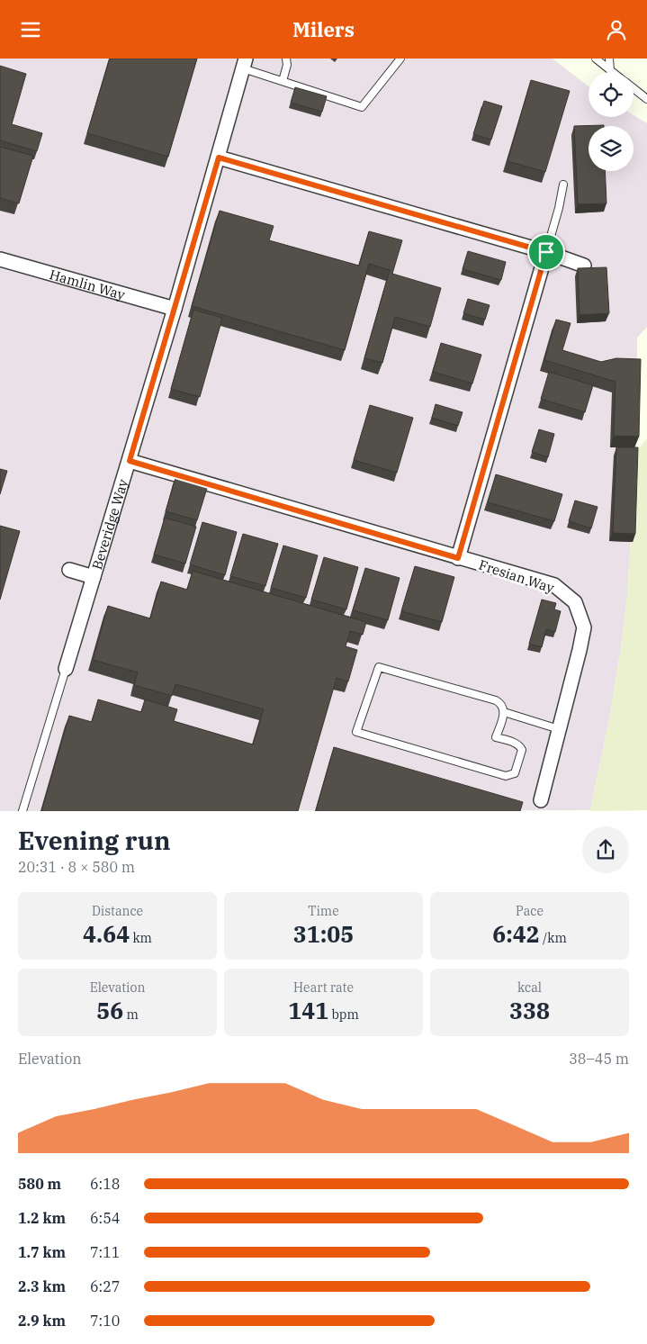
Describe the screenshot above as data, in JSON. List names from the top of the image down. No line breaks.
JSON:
{"streets":{"street":["Hamlin Way","Beveridge Way","Fresian Way"]},"crossings":[["Hamlin Way","Beveridge Way"],["Beveridge Way","Fresian Way"]],"page":{"header":"Milers","heading":["Evening run","20:31 · 8 × 580 m"],"stats":[["Distance","4.64 km"],["Time","31:05"],["Pace","6:42 /km"],["Elevation","56 m"],["Heart rate","141 bpm"],["kcal","338"]],"chart":["Elevation","38–45 m"],"list":[{"name":"580 m","note":"6:18"},{"name":"1.2 km","note":"6:54"},{"name":"1.7 km","note":"7:11"},{"name":"2.3 km","note":"6:27"},{"name":"2.9 km","note":"7:10"}]}}
